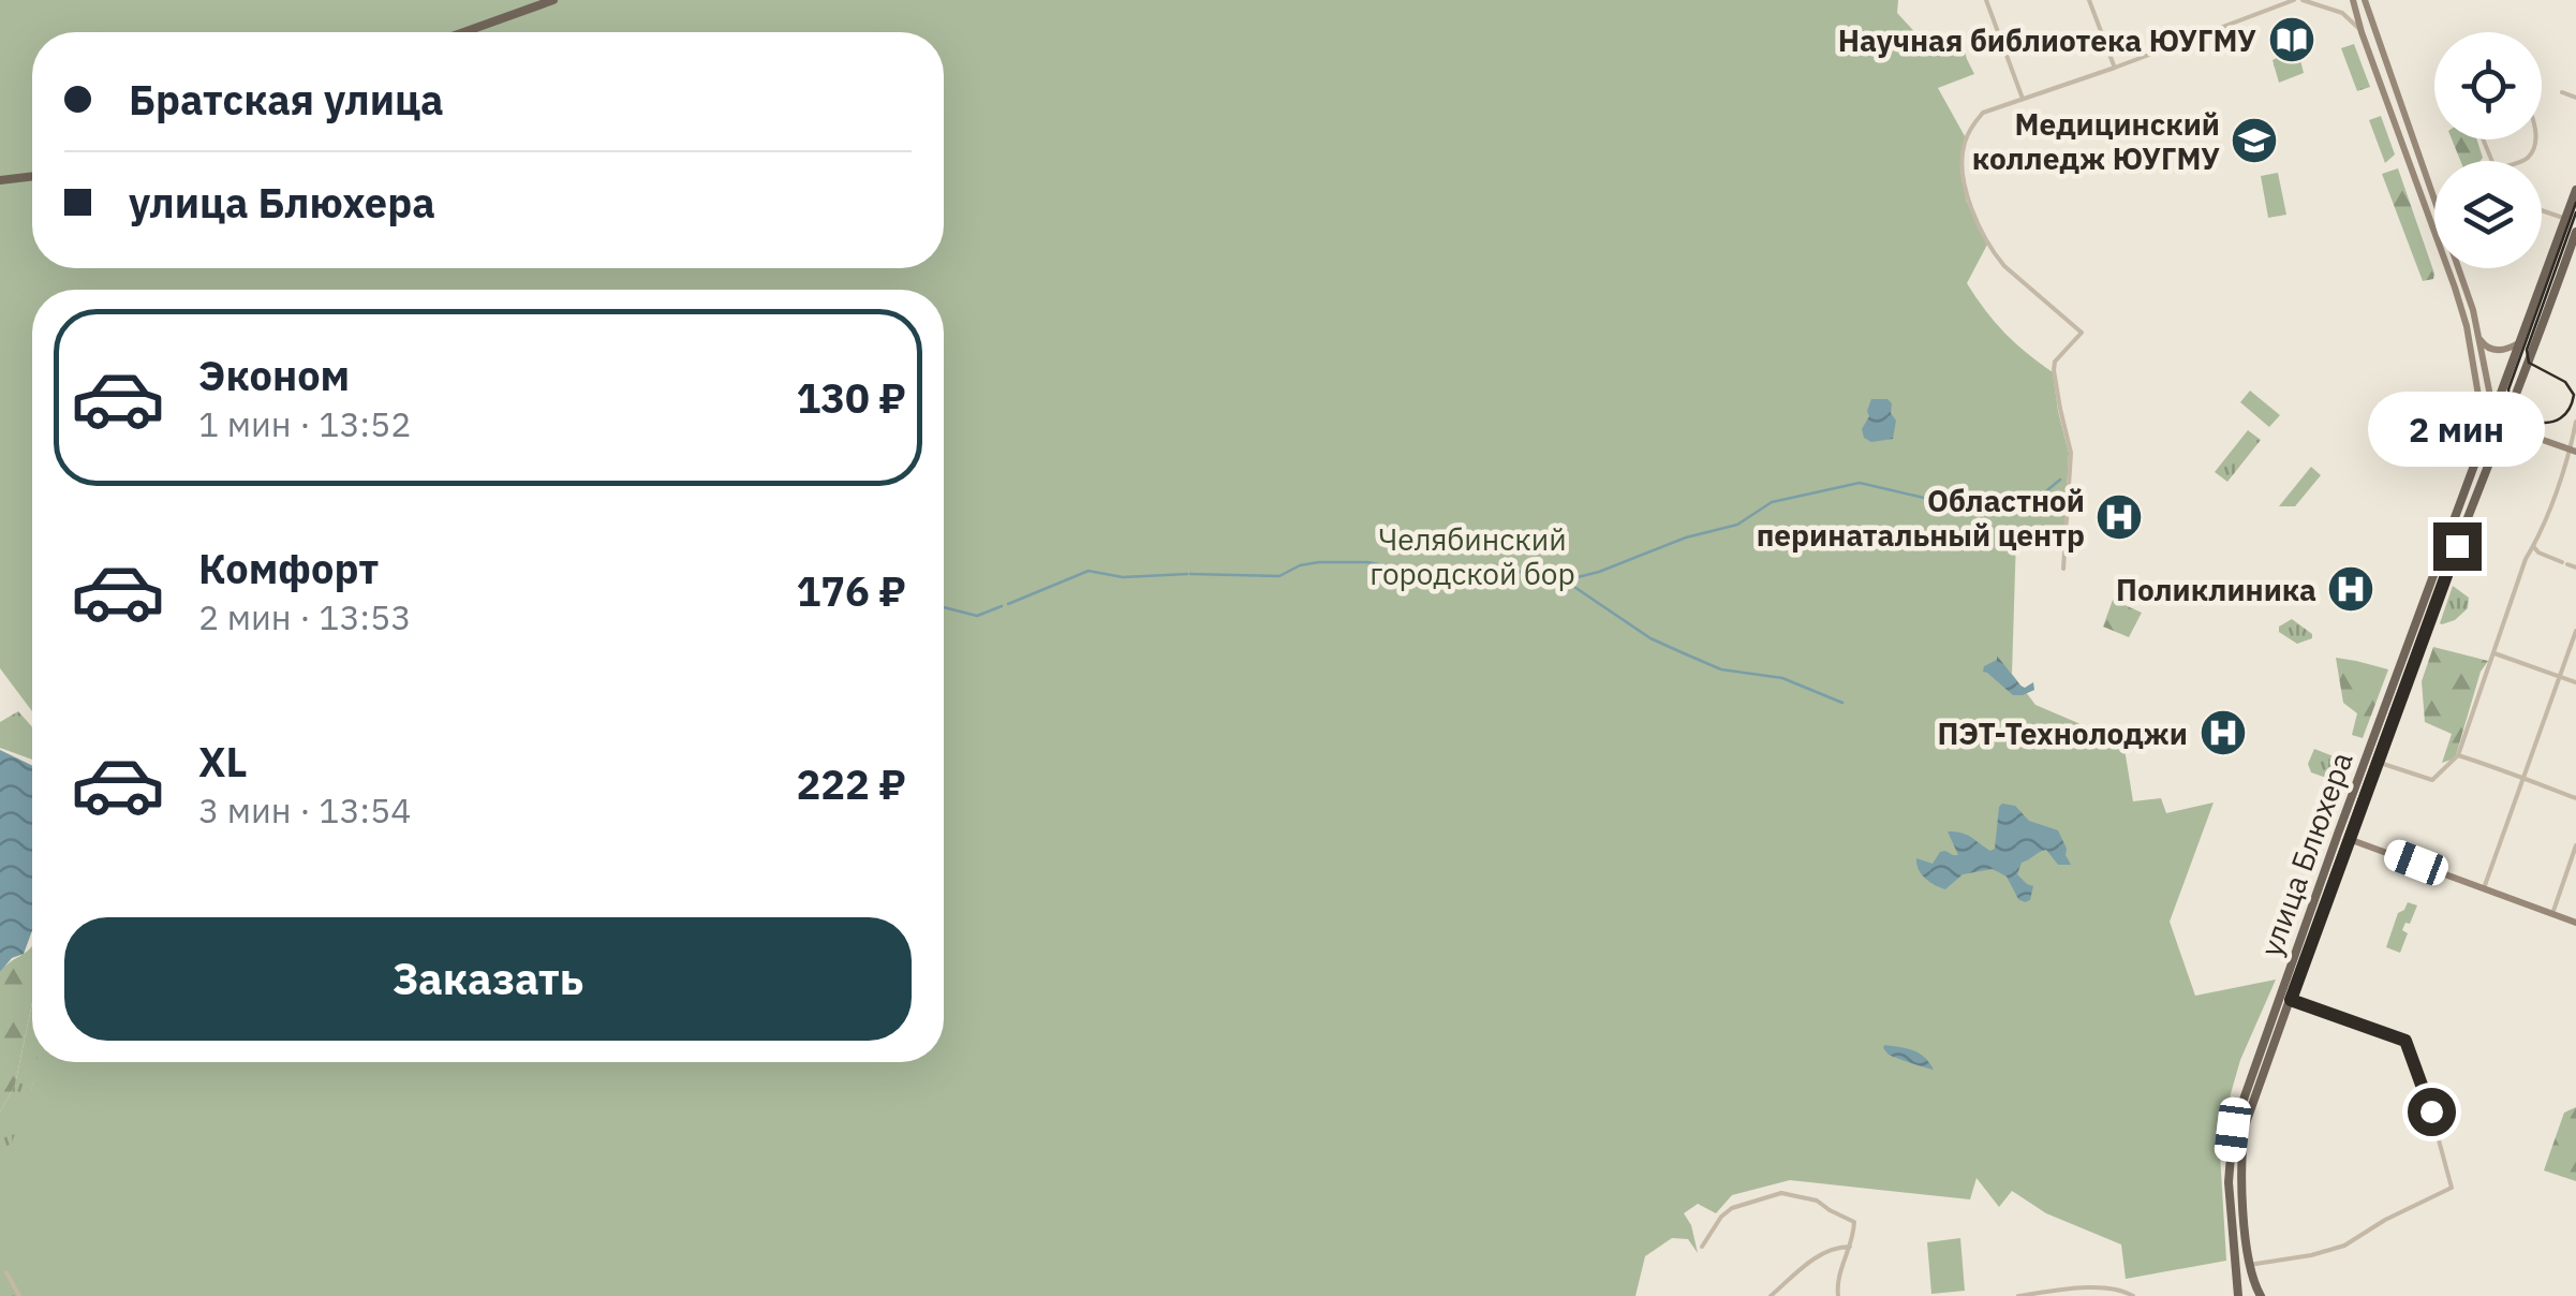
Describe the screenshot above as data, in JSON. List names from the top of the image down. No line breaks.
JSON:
{"streets":{"main road":["улица Блюхера"]},"parks":["Челябинский городской бор"],"places":{"library":["Научная библиотека ЮУГМУ"],"school or university":["Медицинский колледж ЮУГМУ"],"hospital":["Областной перинатальный центр","Поликлиника","ПЭТ-Технолоджи"]},"page":{"banner":["Братская улица","улица Блюхера"],"list":[{"name":"Эконом","note":"1 мин · 13:52","value":"130 ₽"},{"name":"Комфорт","note":"2 мин · 13:53","value":"176 ₽"},{"name":"XL","note":"3 мин · 13:54","value":"222 ₽"}],"bubble":"2 мин","buttons":"Заказать"}}
